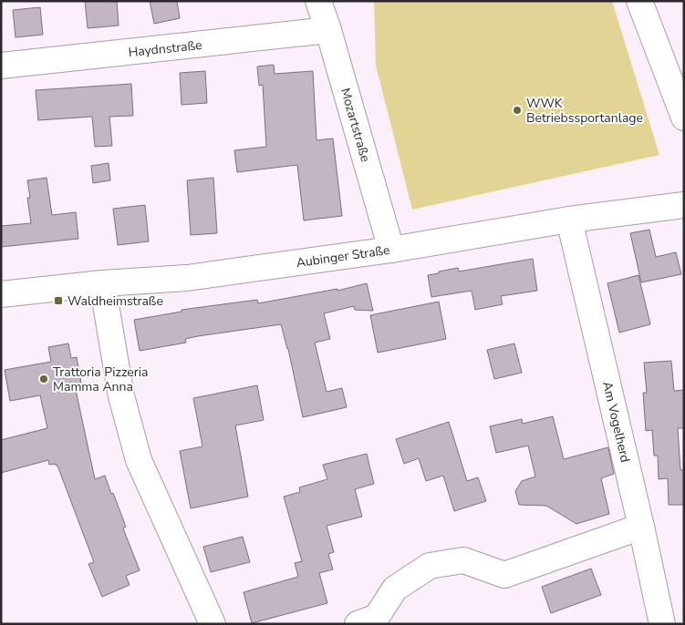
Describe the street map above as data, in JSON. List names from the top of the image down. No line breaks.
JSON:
{"streets":{"street":["Haydnstraße","Mozartstraße","Aubinger Straße","Am Vogelherd"]},"crossings":[["Haydnstraße","Mozartstraße"],["Mozartstraße","Aubinger Straße"],["Aubinger Straße","Am Vogelherd"]],"places":{"other":["WWK Betriebssportanlage","Trattoria Pizzeria Mamma Anna"],"transit":["Waldheimstraße"]}}
